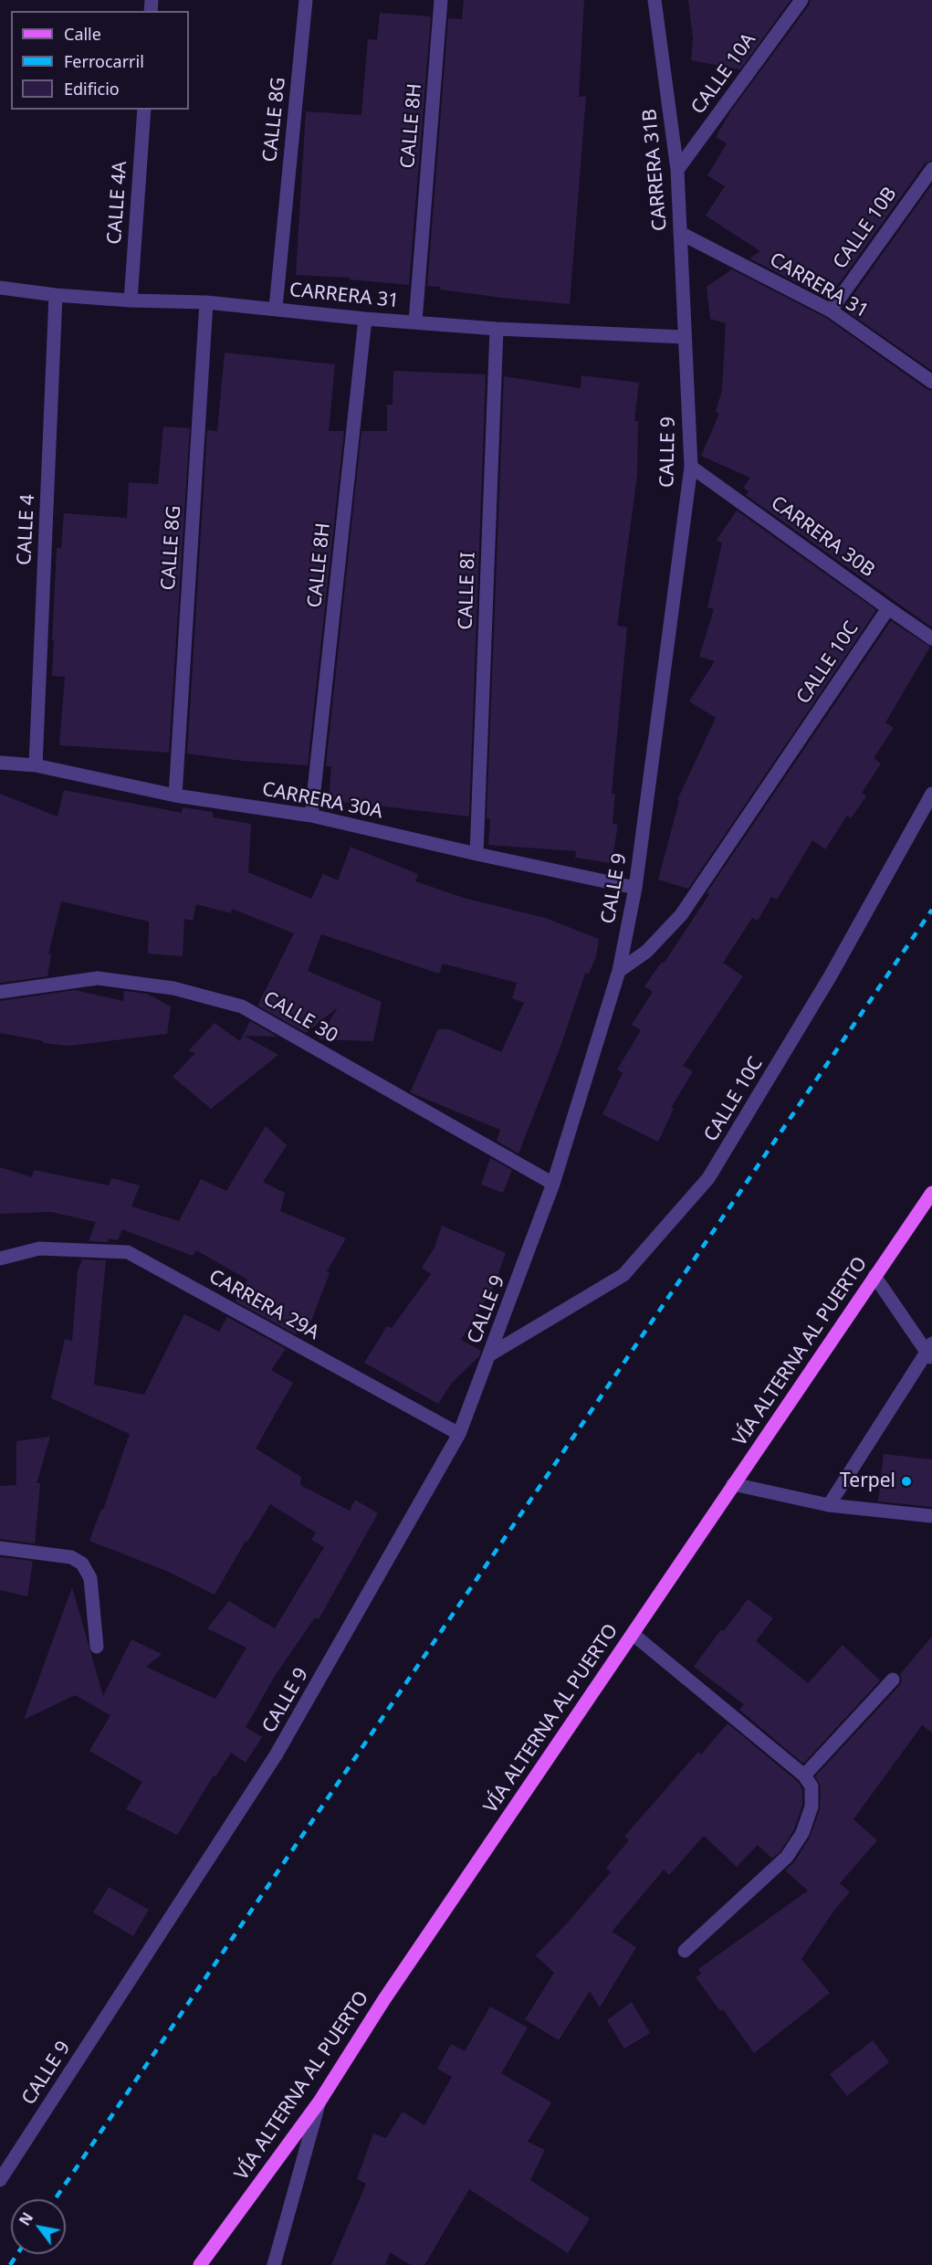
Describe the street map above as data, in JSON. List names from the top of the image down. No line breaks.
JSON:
{"streets":{"main road":["VÍA ALTERNA AL PUERTO"],"street":["CALLE 10A","CALLE 8G","CALLE 8H","CARRERA 31B","CALLE 4A","CALLE 10B","CARRERA 31","CALLE 9","CALLE 4","CARRERA 30B","CALLE 8I","CALLE 10C","CARRERA 30A","CALLE 30","CARRERA 29A"]},"crossings":[["CALLE 10A","CARRERA 31B"],["CALLE 8G","CARRERA 31"],["CALLE 8G","CARRERA 30A"],["CALLE 8H","CARRERA 31"],["CALLE 8H","CARRERA 30A"],["CARRERA 31B","CARRERA 31"],["CARRERA 31B","CALLE 9"],["CALLE 4A","CARRERA 31"],["CALLE 10B","CARRERA 31"],["CARRERA 31","CALLE 9"],["CARRERA 31","CALLE 4"],["CARRERA 31","CALLE 8I"],["CALLE 9","CARRERA 30B"],["CALLE 9","CALLE 10C"],["CALLE 9","CARRERA 30A"],["CALLE 9","CALLE 30"],["CALLE 9","CARRERA 29A"],["CALLE 4","CARRERA 30A"],["CARRERA 30B","CALLE 10C"],["CALLE 8I","CARRERA 30A"]],"places":["Terpel"],"legend":["Calle","Ferrocarril","Edificio"],"north":"top left"}
